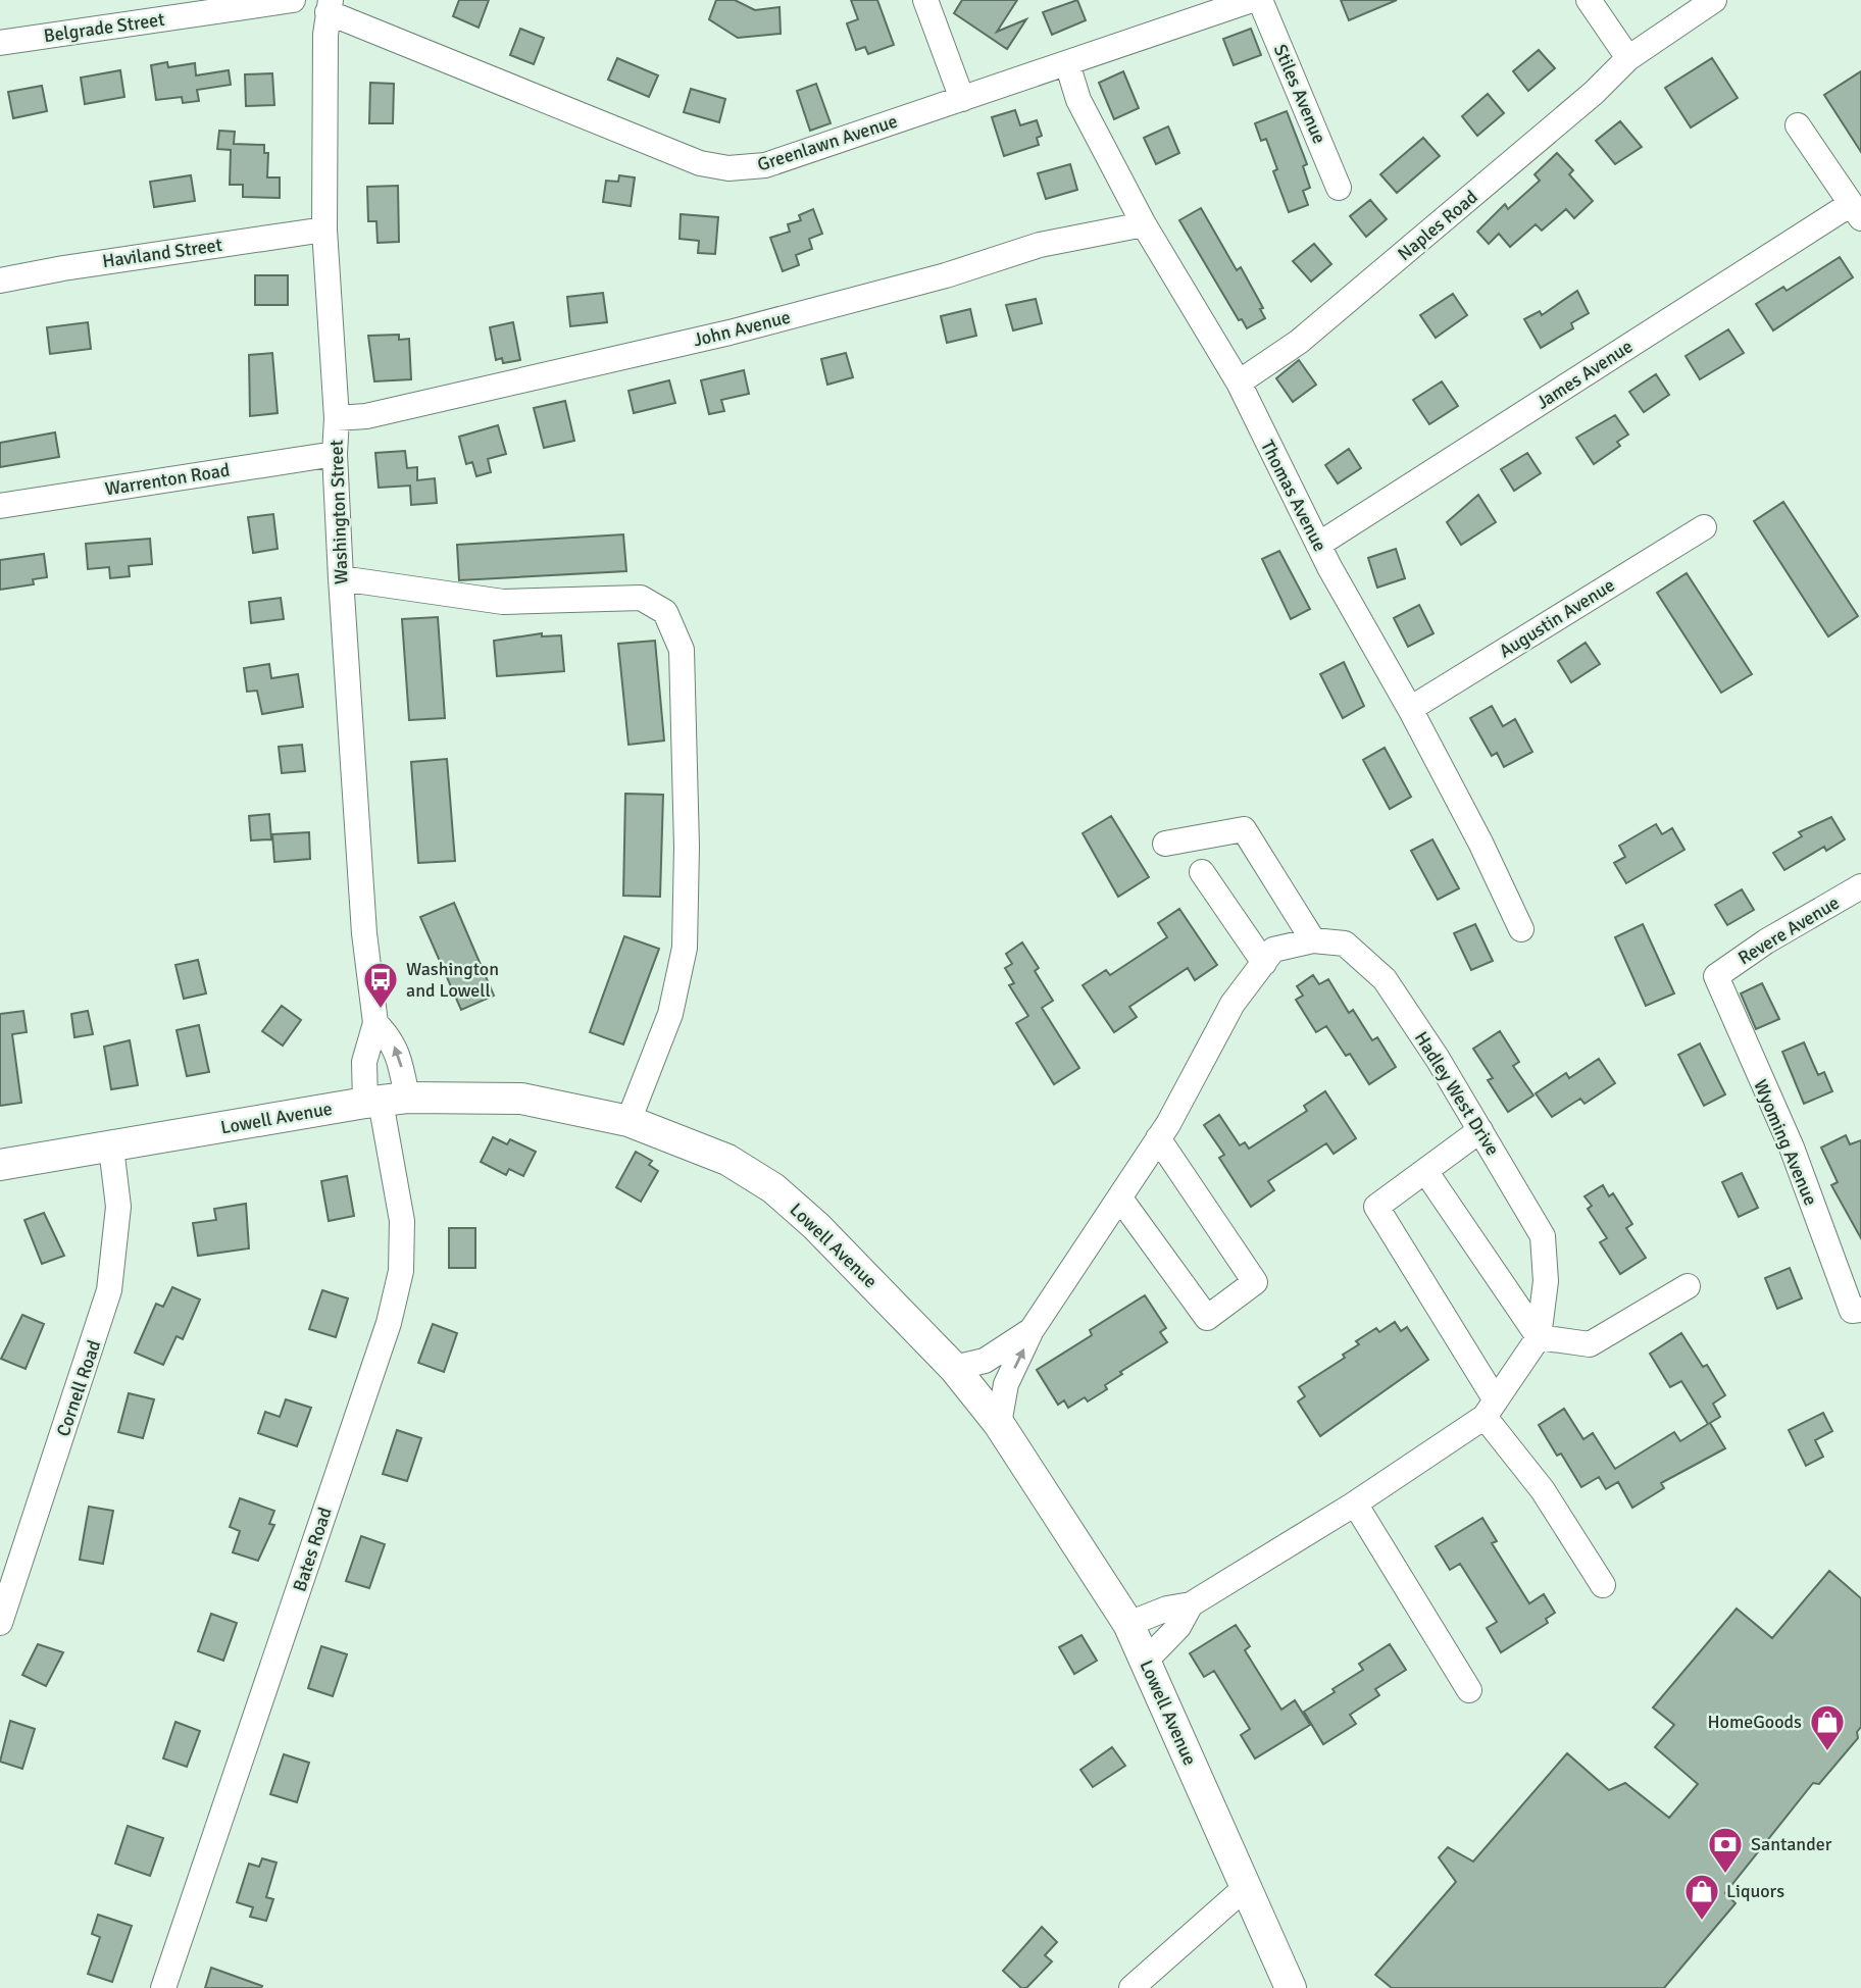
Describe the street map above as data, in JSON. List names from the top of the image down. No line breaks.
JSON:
{"streets":{"main road":["Lowell Avenue"],"street":["Belgrade Street","Stiles Avenue","Greenlawn Avenue","Naples Road","Haviland Street","John Avenue","James Avenue","Warrenton Road","Thomas Avenue","Washington Street","Augustin Avenue","Revere Avenue","Hadley West Drive","Wyoming Avenue","Cornell Road","Bates Road"]},"crossings":[["Greenlawn Avenue","Thomas Avenue"],["Greenlawn Avenue","Washington Street"],["Naples Road","Thomas Avenue"],["Haviland Street","Washington Street"],["John Avenue","Thomas Avenue"],["John Avenue","Washington Street"],["James Avenue","Thomas Avenue"],["Warrenton Road","Washington Street"],["Thomas Avenue","Augustin Avenue"],["Washington Street","Lowell Avenue"],["Washington Street","Bates Road"],["Revere Avenue","Wyoming Avenue"],["Hadley West Drive","Lowell Avenue"],["Lowell Avenue","Cornell Road"],["Lowell Avenue","Bates Road"]],"places":{"bus stop":["Washington and Lowell"],"shop":["HomeGoods","Liquors"],"bank":["Santander"]}}
